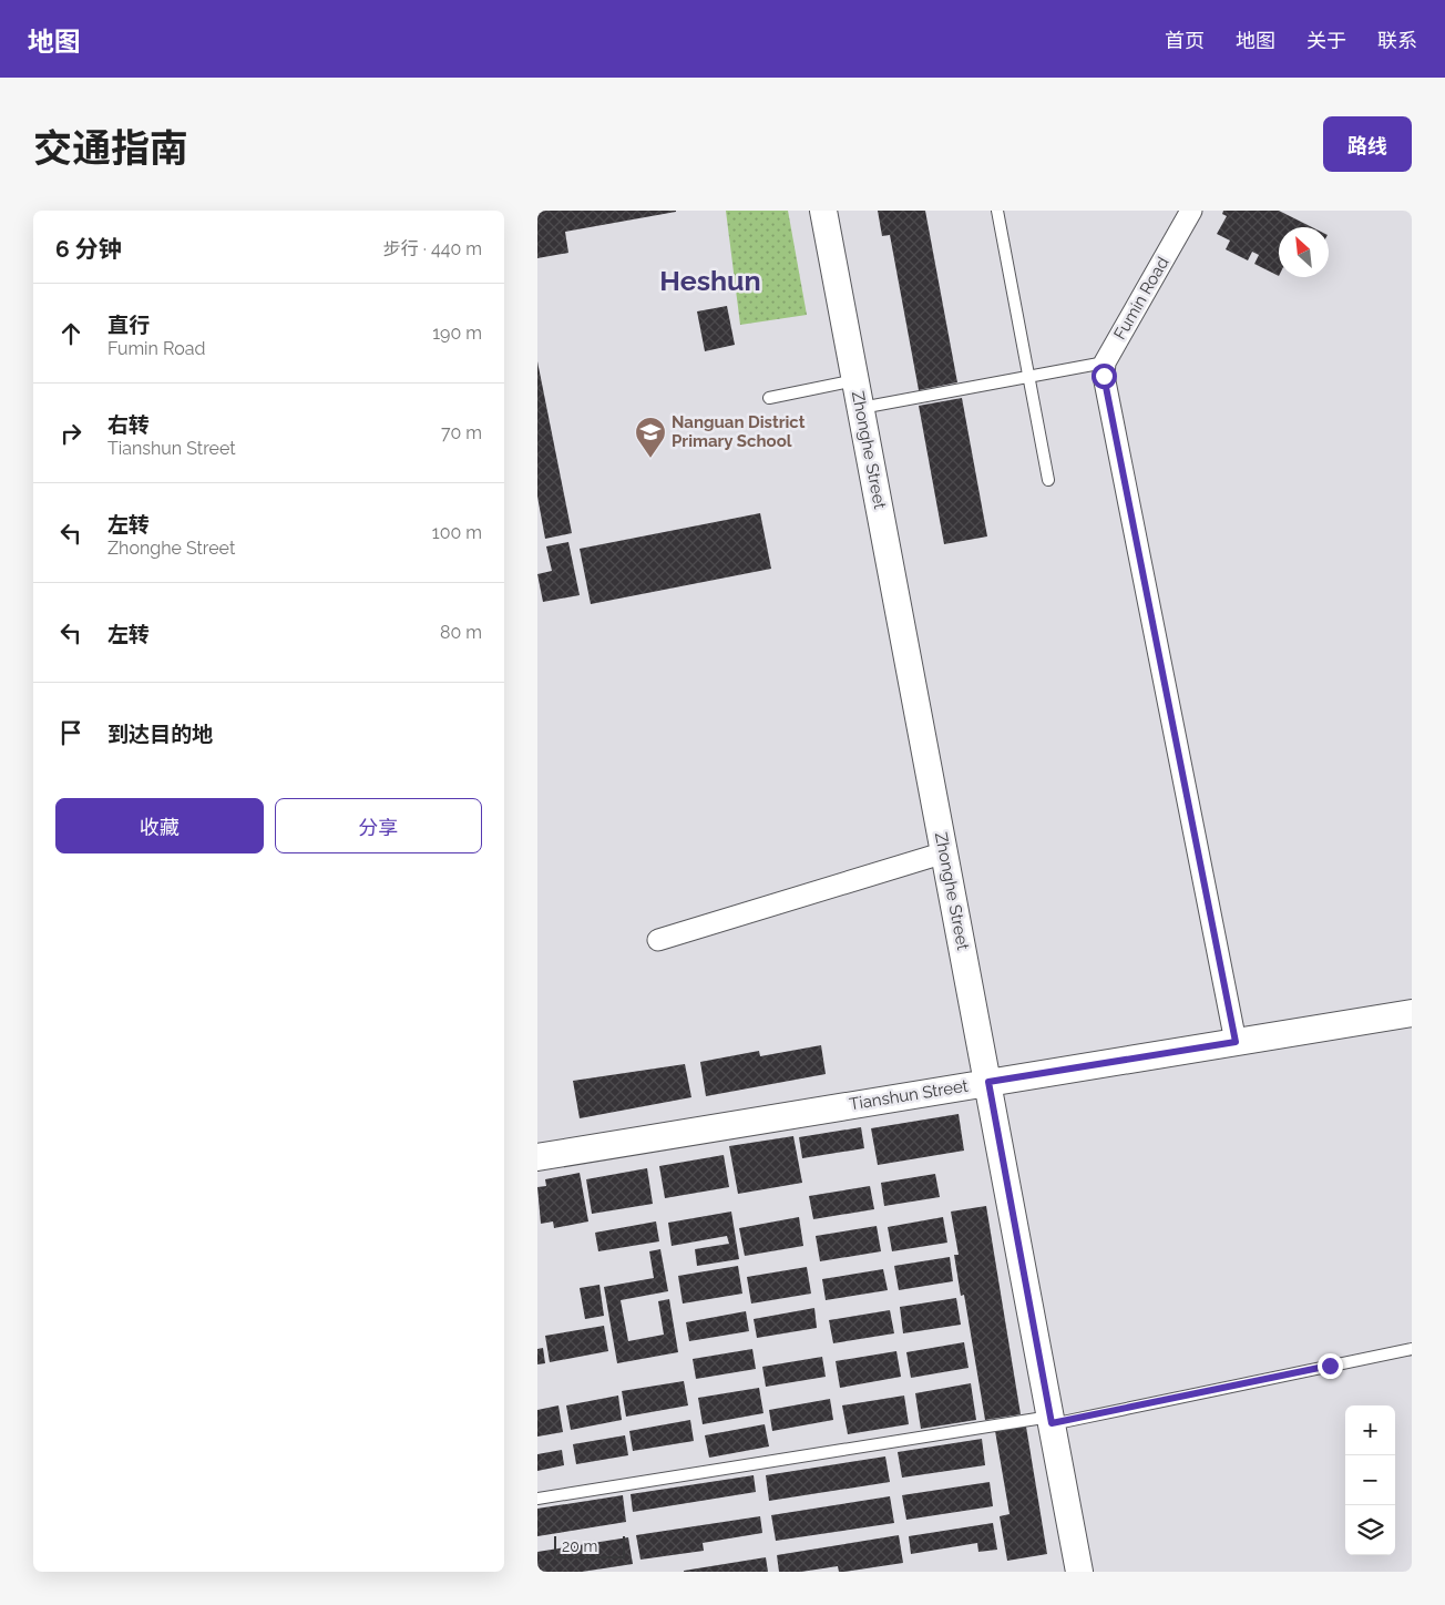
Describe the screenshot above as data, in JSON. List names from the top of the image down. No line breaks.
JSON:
{"streets":{"street":["Fumin Road","Zhonghe Street","Tianshun Street"]},"crossings":[["Zhonghe Street","Tianshun Street"]],"districts":["Heshun"],"places":{"school or university":["Nanguan District Primary School"]},"scale_bar":"20 m","north":"top left","page":{"header":"地图","nav":["首页","地图","关于","联系"],"title":"交通指南","buttons":["路线",["收藏","分享"]],"heading":["6 分钟","步行 · 440 m"],"list":[["直行","Fumin Road","190 m"],["右转","Tianshun Street","70 m"],["左转","Zhonghe Street","100 m"],["左转","80 m"],"到达目的地"],"map_buttons":["+","−"],"scale":"20 m"}}
